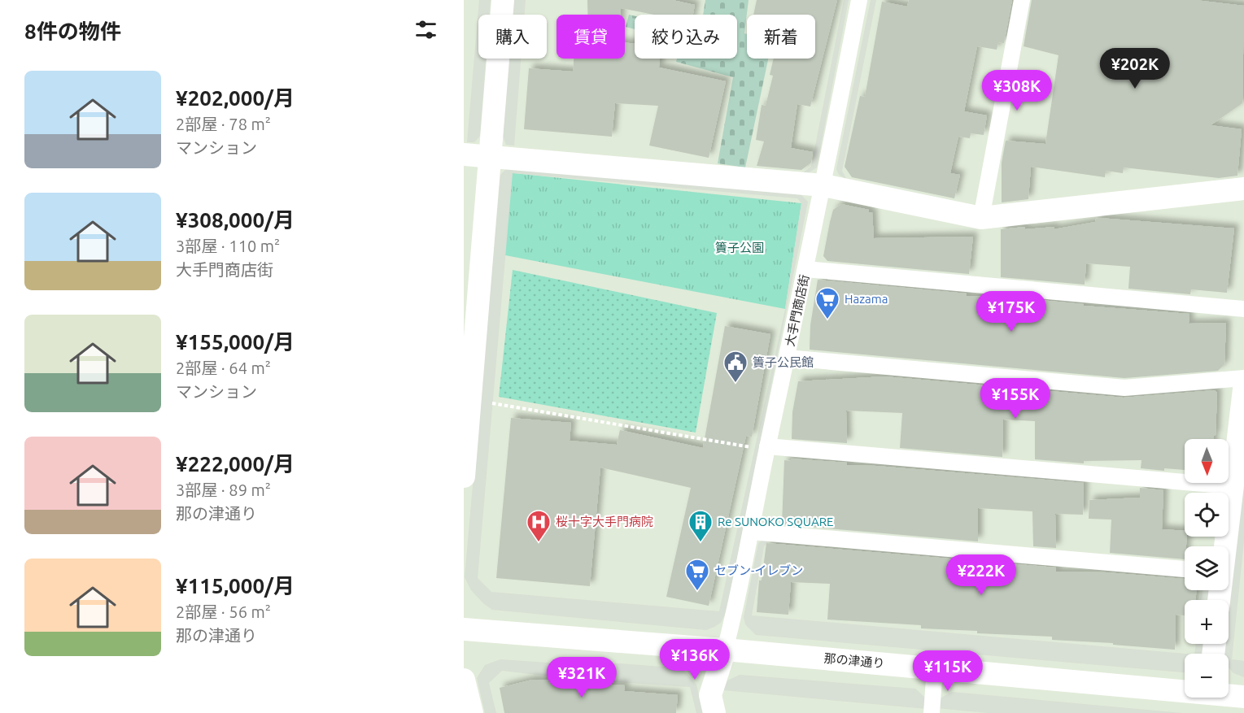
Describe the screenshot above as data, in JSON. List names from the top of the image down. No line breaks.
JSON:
{"streets":{"street":["大手門商店街","那の津通り"]},"crossings":[["大手門商店街","那の津通り"]],"parks":["簀子公園"],"places":{"supermarket":["Hazama","セブン-イレブン"],"public building":["簀子公民館"],"hospital":["桜十字大手門病院"],"building":["Re SUNOKO SQUARE"]},"north":"bottom","page":{"heading":"8件の物件","chip":["購入","賃貸","絞り込み","新着"],"price":["¥202K","¥308K","¥175K","¥155K","¥222K","¥136K","¥115K","¥321K"],"list":[{"name":"¥202,000/月","note":"2部屋 · 78 m² · マンション"},{"name":"¥308,000/月","note":"3部屋 · 110 m² · 大手門商店街"},{"name":"¥155,000/月","note":"2部屋 · 64 m² · マンション"},{"name":"¥222,000/月","note":"3部屋 · 89 m² · 那の津通り"},{"name":"¥115,000/月","note":"2部屋 · 56 m² · 那の津通り"}],"map_buttons":["+","−"]}}
